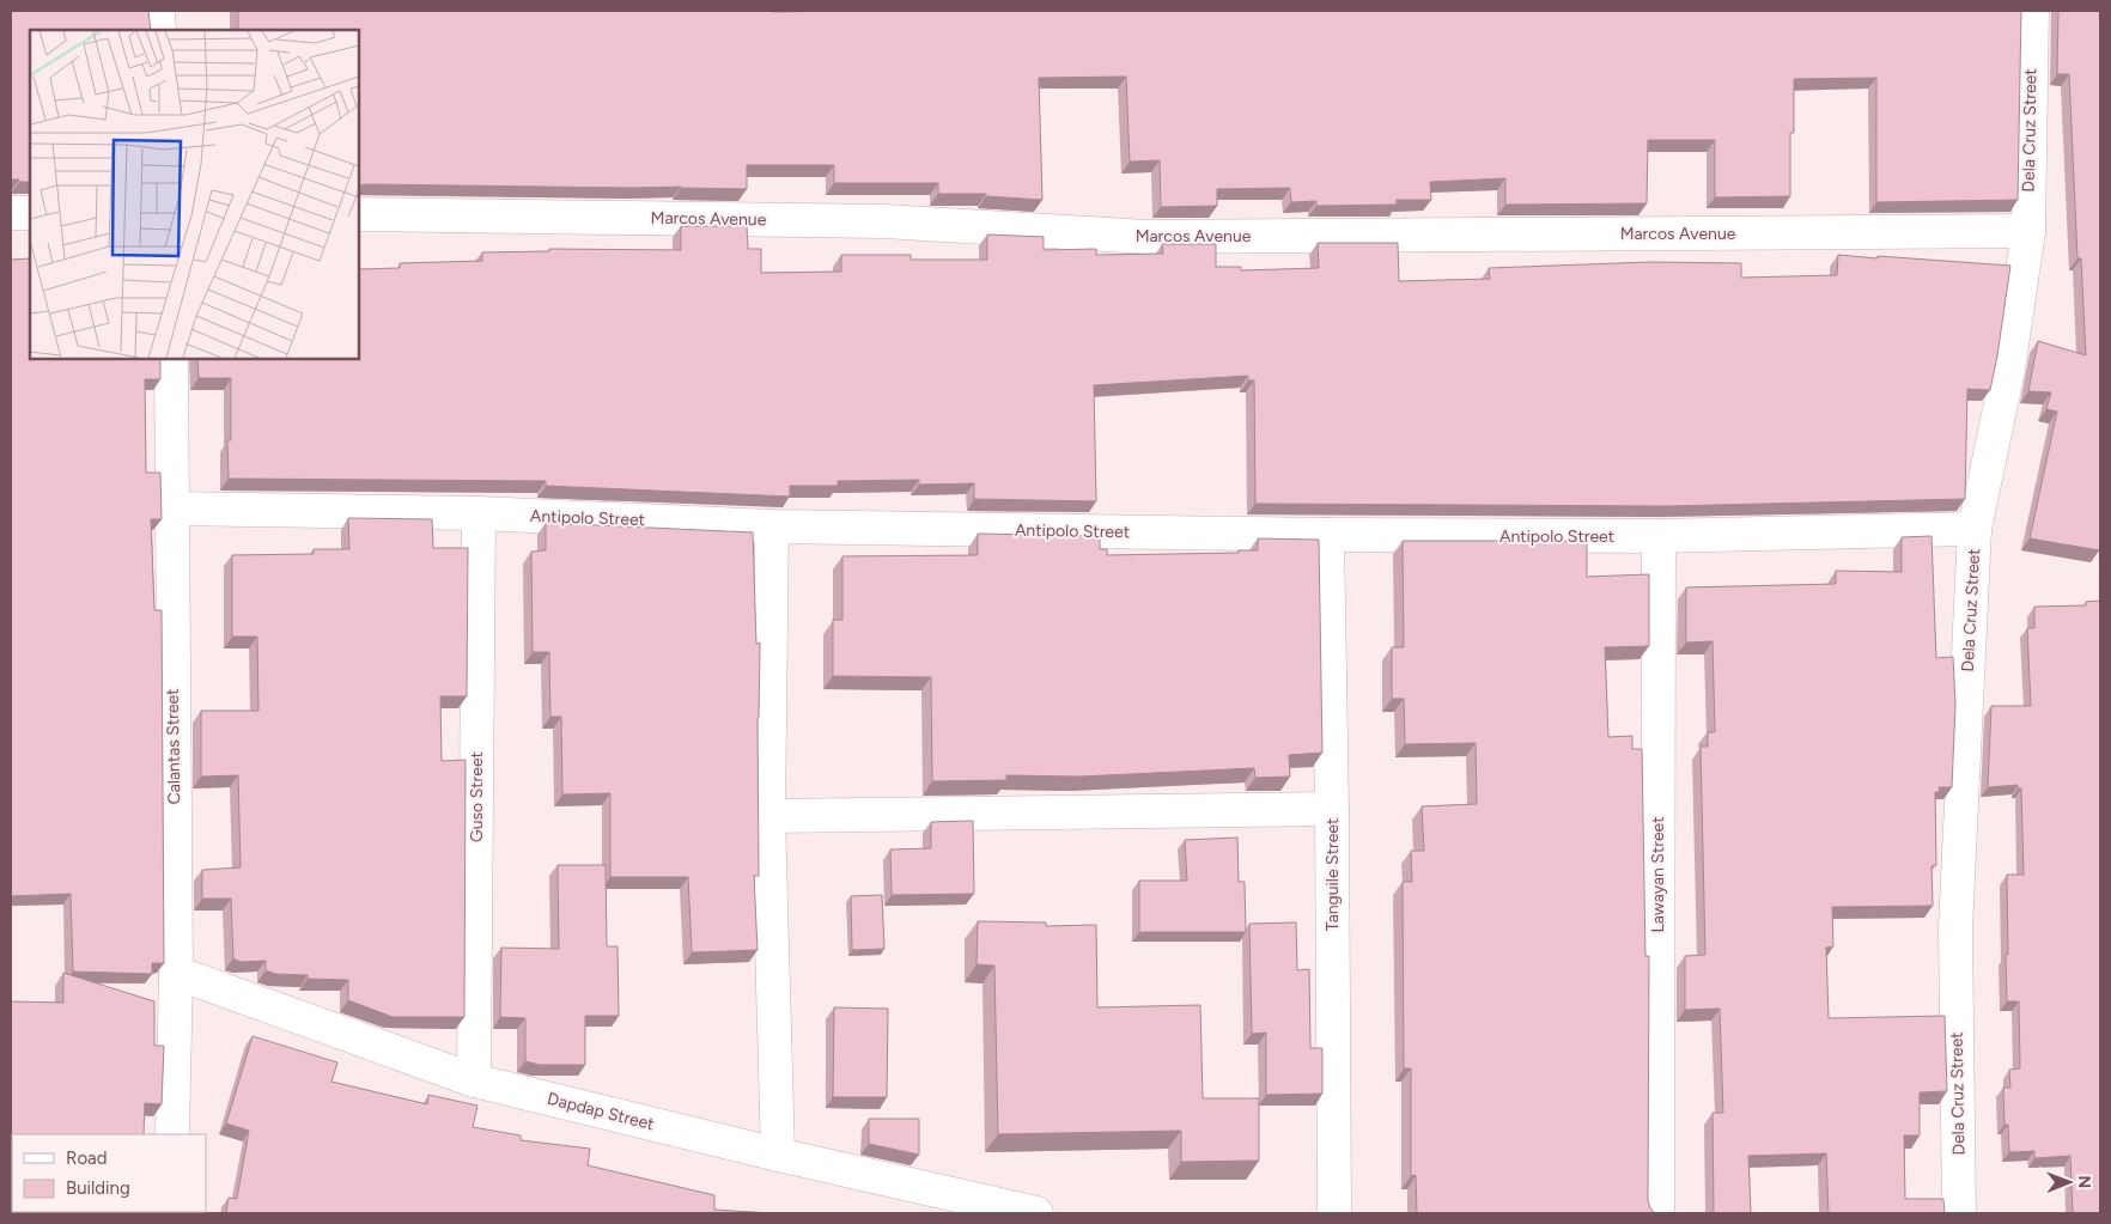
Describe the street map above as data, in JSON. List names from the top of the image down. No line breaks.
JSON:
{"streets":{"street":["Dela Cruz Street","Marcos Avenue","Antipolo Street","Calantas Street","Guso Street","Tanguile Street","Lawayan Street","Dapdap Street"]},"crossings":[["Dela Cruz Street","Marcos Avenue"],["Dela Cruz Street","Antipolo Street"],["Antipolo Street","Calantas Street"],["Antipolo Street","Guso Street"],["Antipolo Street","Tanguile Street"],["Antipolo Street","Lawayan Street"],["Calantas Street","Dapdap Street"],["Guso Street","Dapdap Street"]],"legend":["Road","Building"],"north":"right"}
